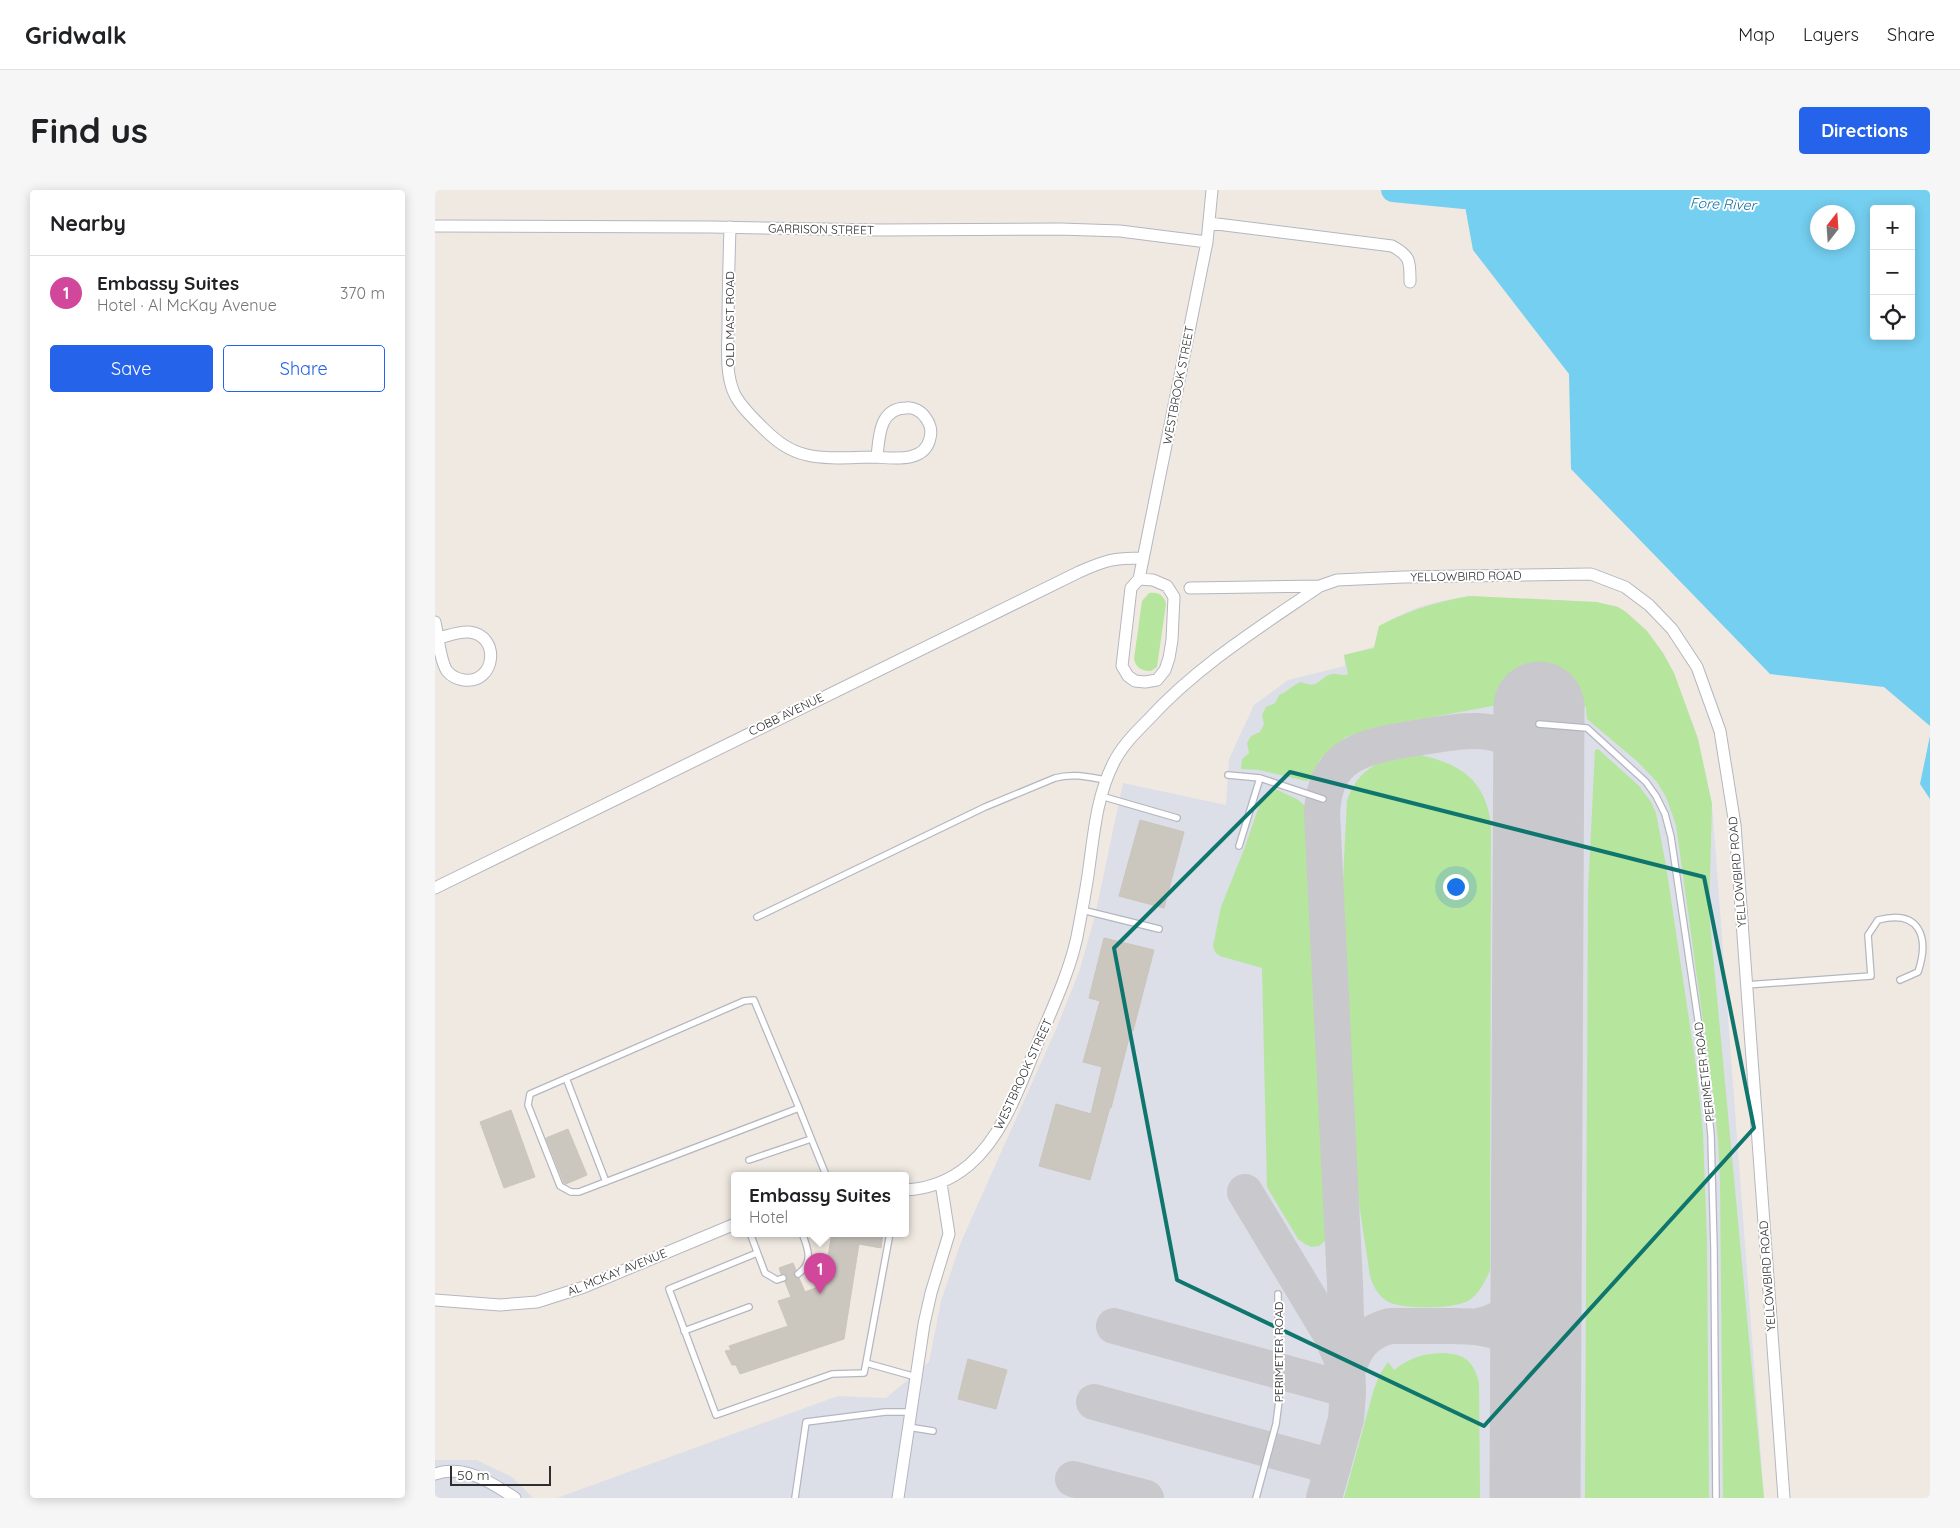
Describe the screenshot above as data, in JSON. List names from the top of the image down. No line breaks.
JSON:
{"streets":{"street":["GARRISON STREET","OLD MAST ROAD","WESTBROOK STREET","YELLOWBIRD ROAD","COBB AVENUE","AL MCKAY AVENUE"],"lane":["PERIMETER ROAD"]},"crossings":[["GARRISON STREET","OLD MAST ROAD"],["GARRISON STREET","WESTBROOK STREET"],["WESTBROOK STREET","YELLOWBIRD ROAD"],["WESTBROOK STREET","COBB AVENUE"]],"water":["Fore River"],"scale_bar":"50 m","north":"top","page":{"header":"Gridwalk","nav":["Map","Layers","Share"],"buttons":["Directions",["Save","Share"]],"title":"Find us","heading":"Nearby","map_buttons":["+","−"],"list":[{"mark":"1","name":"Embassy Suites","note":"Hotel · Al McKay Avenue","value":"370 m"}],"popup":["Embassy Suites","Hotel"],"pins":"1","scale":"50 m"}}
